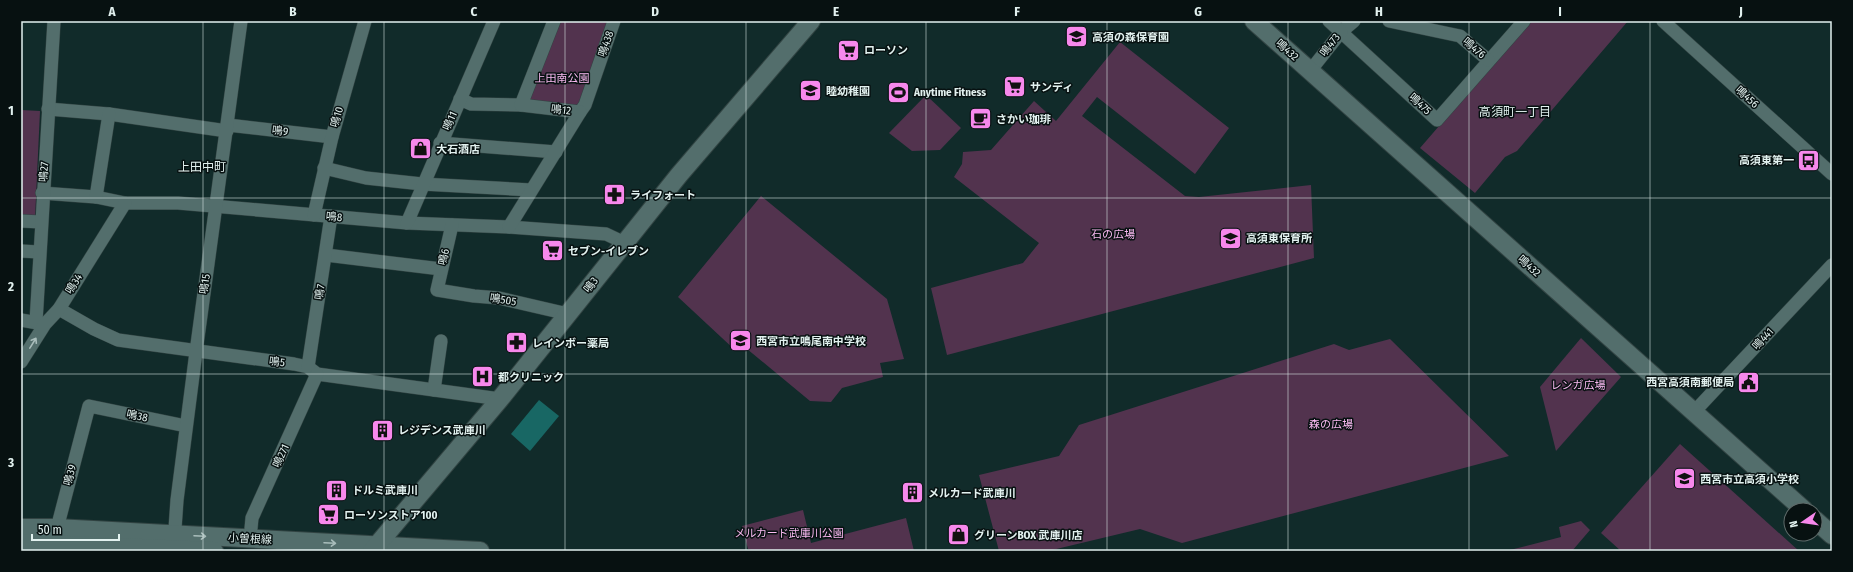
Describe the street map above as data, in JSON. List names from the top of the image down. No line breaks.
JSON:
{"streets":{"street":["鳴438","鳴473","鳴476","鳴432","鳴456","鳴475","鳴12","鳴10","鳴11","鳴9","鳴27","鳴8","鳴6","鳴34","鳴15","鳴3","鳴7","鳴505","鳴441","鳴5","鳴38","鳴271","鳴39","小曽根線"]},"crossings":[["鳴438","鳴12"],["鳴473","鳴432"],["鳴473","鳴475"],["鳴476","鳴475"],["鳴432","鳴441"],["鳴12","鳴11"],["鳴12","鳴8"],["鳴10","鳴9"],["鳴10","鳴8"],["鳴11","鳴8"],["鳴9","鳴27"],["鳴9","鳴15"],["鳴27","鳴8"],["鳴27","鳴34"],["鳴8","鳴6"],["鳴8","鳴34"],["鳴8","鳴15"],["鳴8","鳴3"],["鳴8","鳴7"],["鳴6","鳴505"],["鳴34","鳴5"],["鳴15","鳴5"],["鳴15","鳴38"],["鳴15","小曽根線"],["鳴3","鳴505"],["鳴3","鳴5"],["鳴3","小曽根線"],["鳴7","鳴5"],["鳴7","鳴271"],["鳴5","鳴271"],["鳴38","鳴39"],["鳴271","小曽根線"],["鳴39","小曽根線"]],"one_way":["小曽根線"],"districts":["高須町一丁目","上田中町"],"parks":["上田南公園","石の広場","レンガ広場","森の広場","メルカード武庫川公園"],"places":{"school or university":["高須の森保育園","睦幼稚園","高須東保育所","西宮市立鳴尾南中学校","西宮市立高須小学校"],"supermarket":["ローソン","サンディ","セブン-イレブン","ローソンストア100"],"sports":["Anytime Fitness"],"cafe":["さかい珈琲"],"shop":["大石酒店","グリーンBOX 武庫川店"],"bus stop":["高須東第一"],"pharmacy":["ライフォート","レインボー薬局"],"hospital":["都クリニック"],"public building":["西宮高須南郵便局"],"building":["レジデンス武庫川","ドルミ武庫川","メルカード武庫川"]},"scale_bar":"50 m","north":"left","grid":{"columns":["A","B","C","D","E","F","G","H","I","J"],"rows":["1","2","3"]}}
